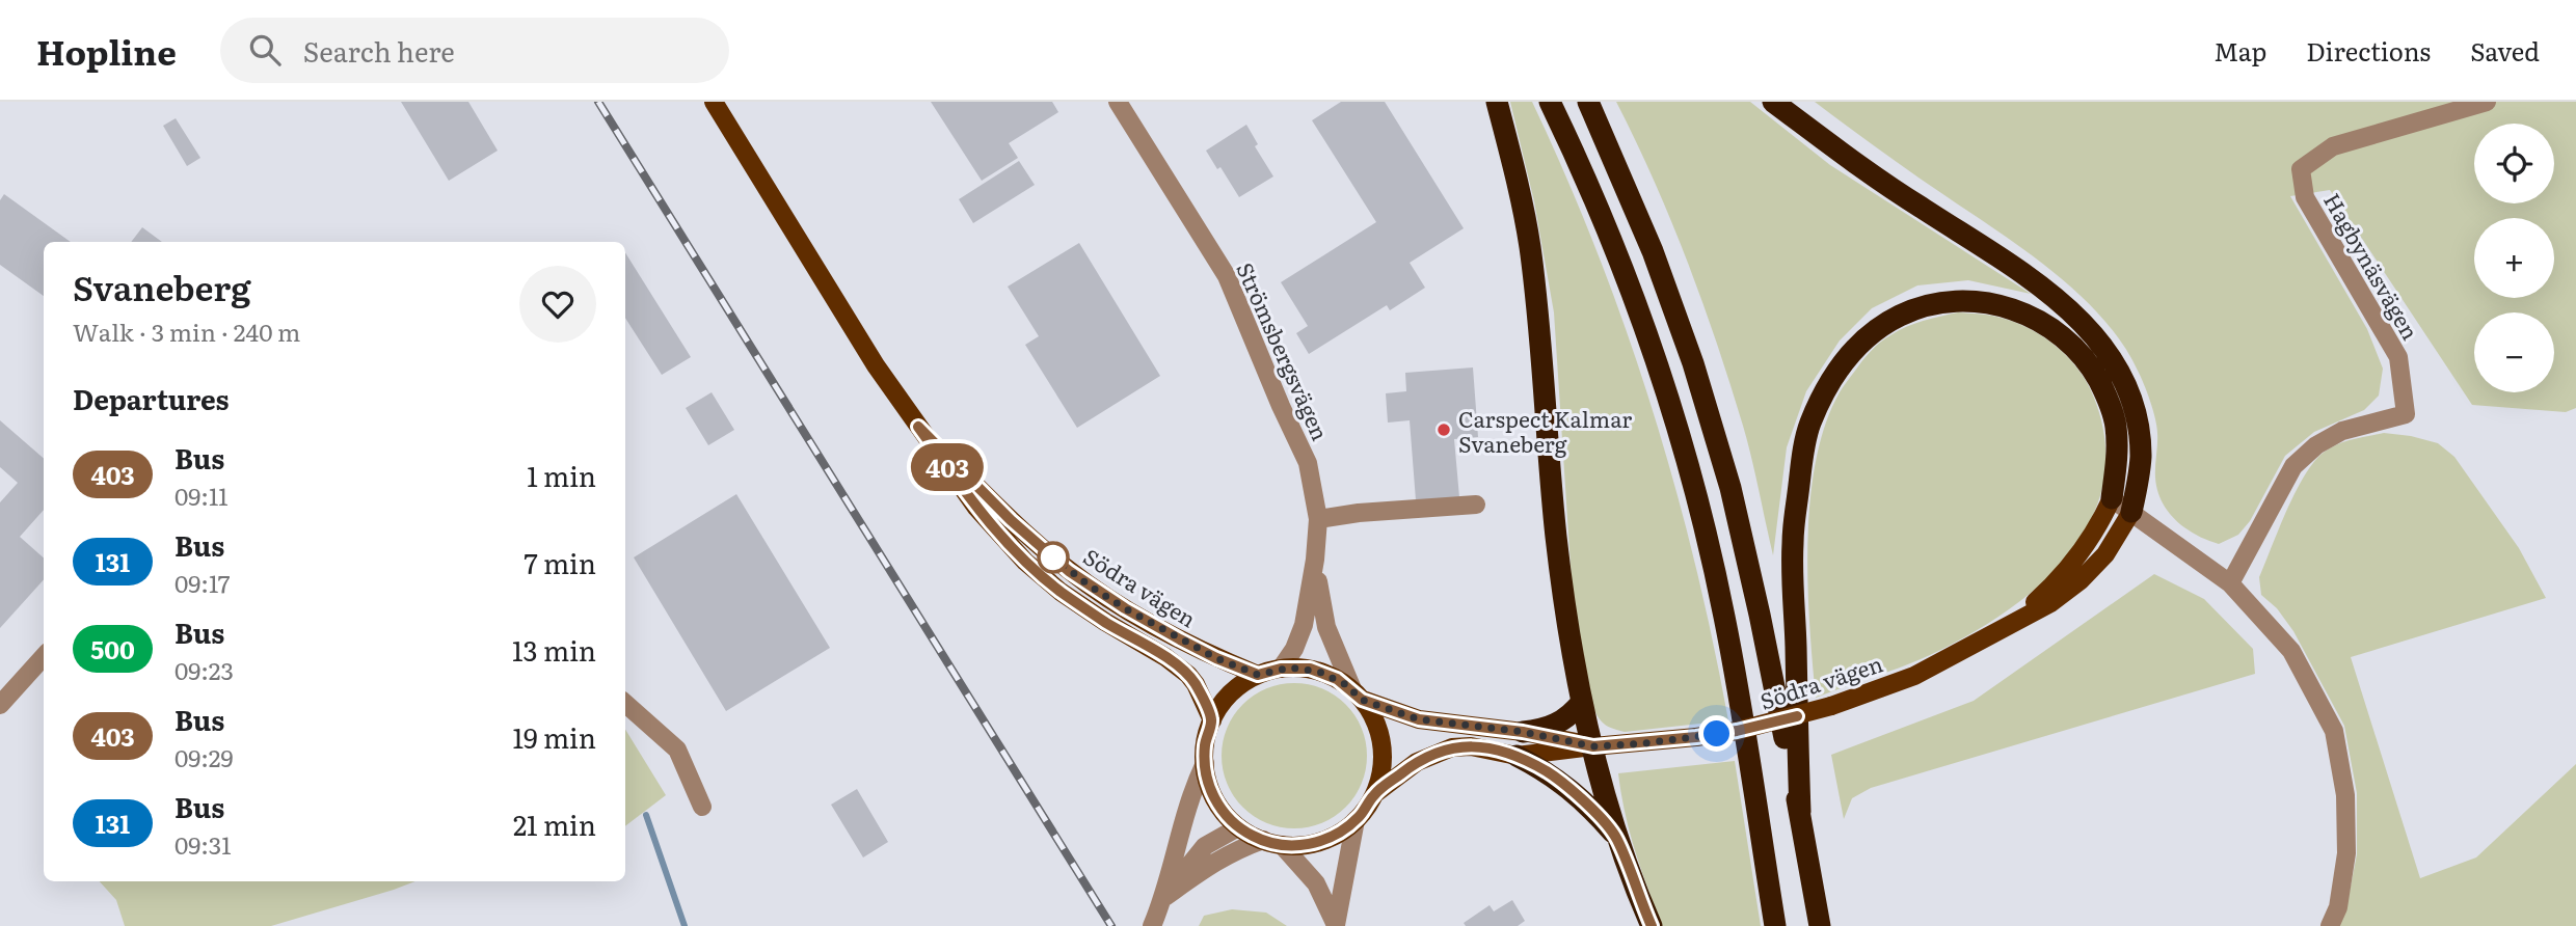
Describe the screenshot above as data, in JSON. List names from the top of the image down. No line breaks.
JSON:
{"streets":{"main road":["Södra vägen"],"street":["Hagbynäsvägen","Strömsbergsvägen"]},"crossings":[["Strömsbergsvägen","Södra vägen"]],"places":["Carspect Kalmar Svaneberg"],"lines":["bus line 403"],"page":{"header":"Hopline","search":"Search here","nav":["Map","Directions","Saved"],"on_map":"403","map_buttons":["+","−"],"heading":[["Svaneberg","Walk · 3 min · 240 m"],"Departures"],"list":[{"mark":"403","name":"Bus","note":"09:11","value":"1 min"},{"mark":"131","name":"Bus","note":"09:17","value":"7 min"},{"mark":"500","name":"Bus","note":"09:23","value":"13 min"},{"mark":"403","name":"Bus","note":"09:29","value":"19 min"},{"mark":"131","name":"Bus","note":"09:31","value":"21 min"}]}}
